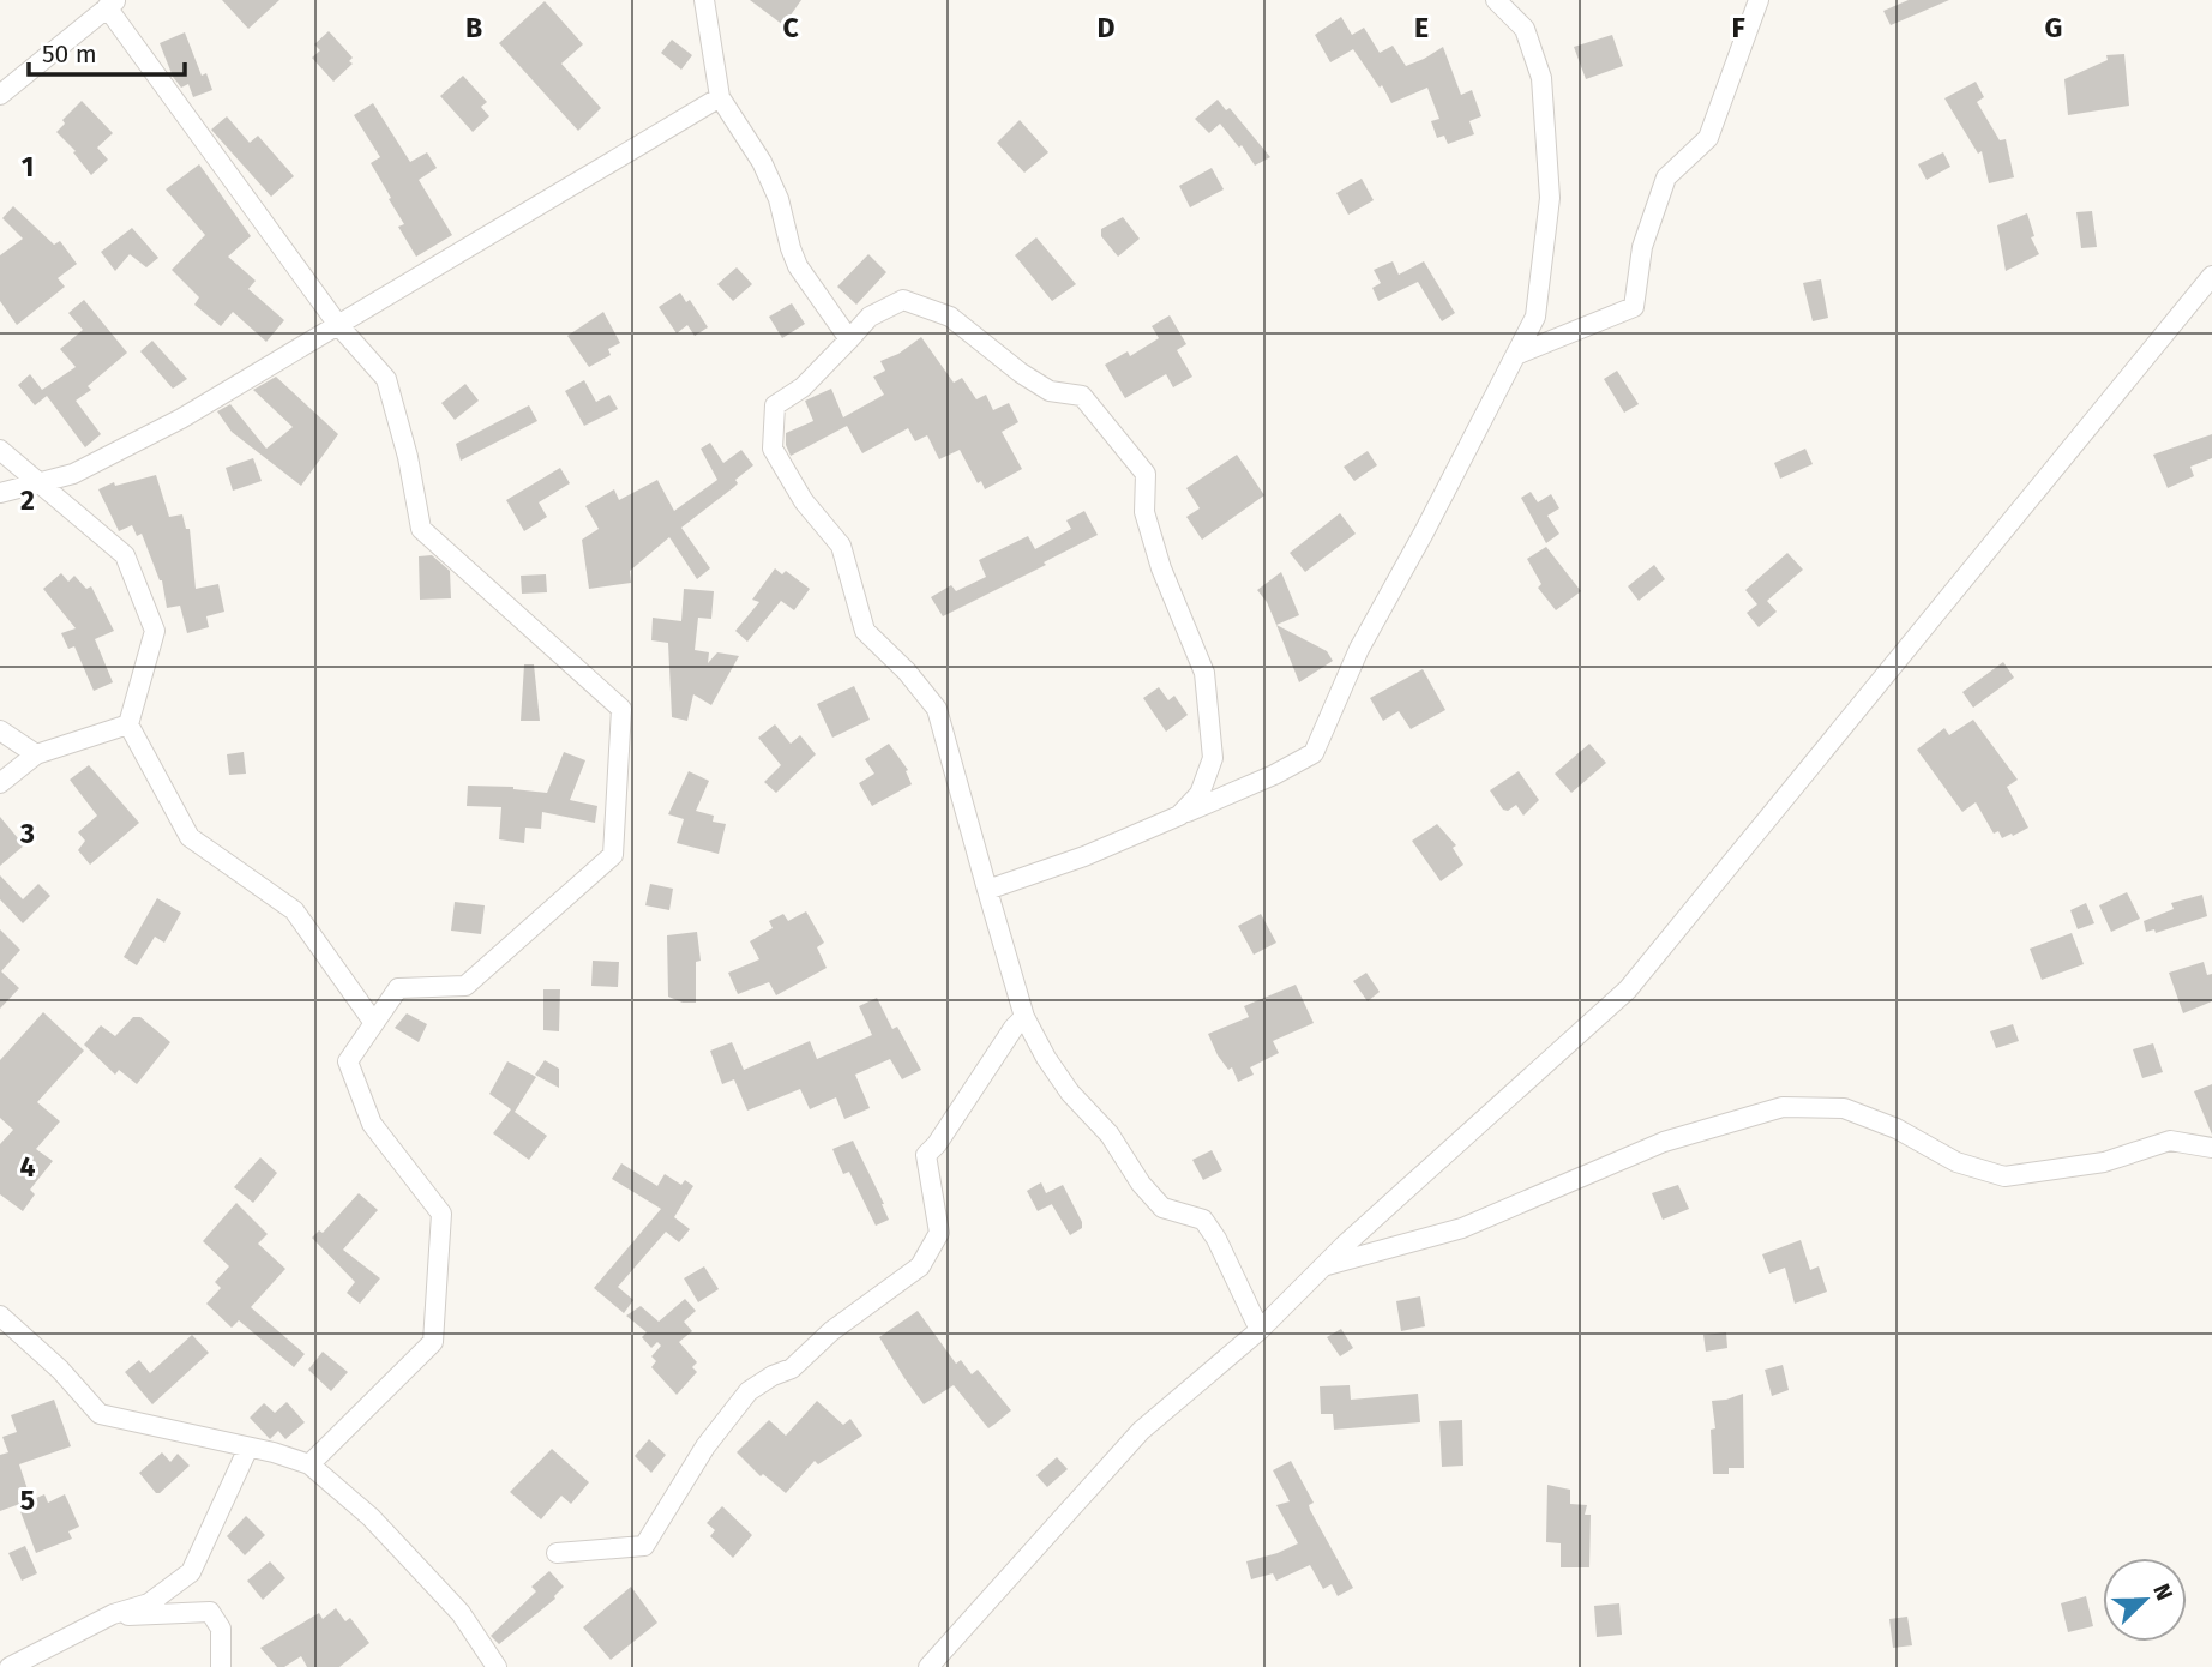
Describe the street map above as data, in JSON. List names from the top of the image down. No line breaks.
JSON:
{"scale_bar":"50 m","north":"top right","grid":{"columns":["B","C","D","E","F","G"],"rows":["1","2","3","4","5"]}}
